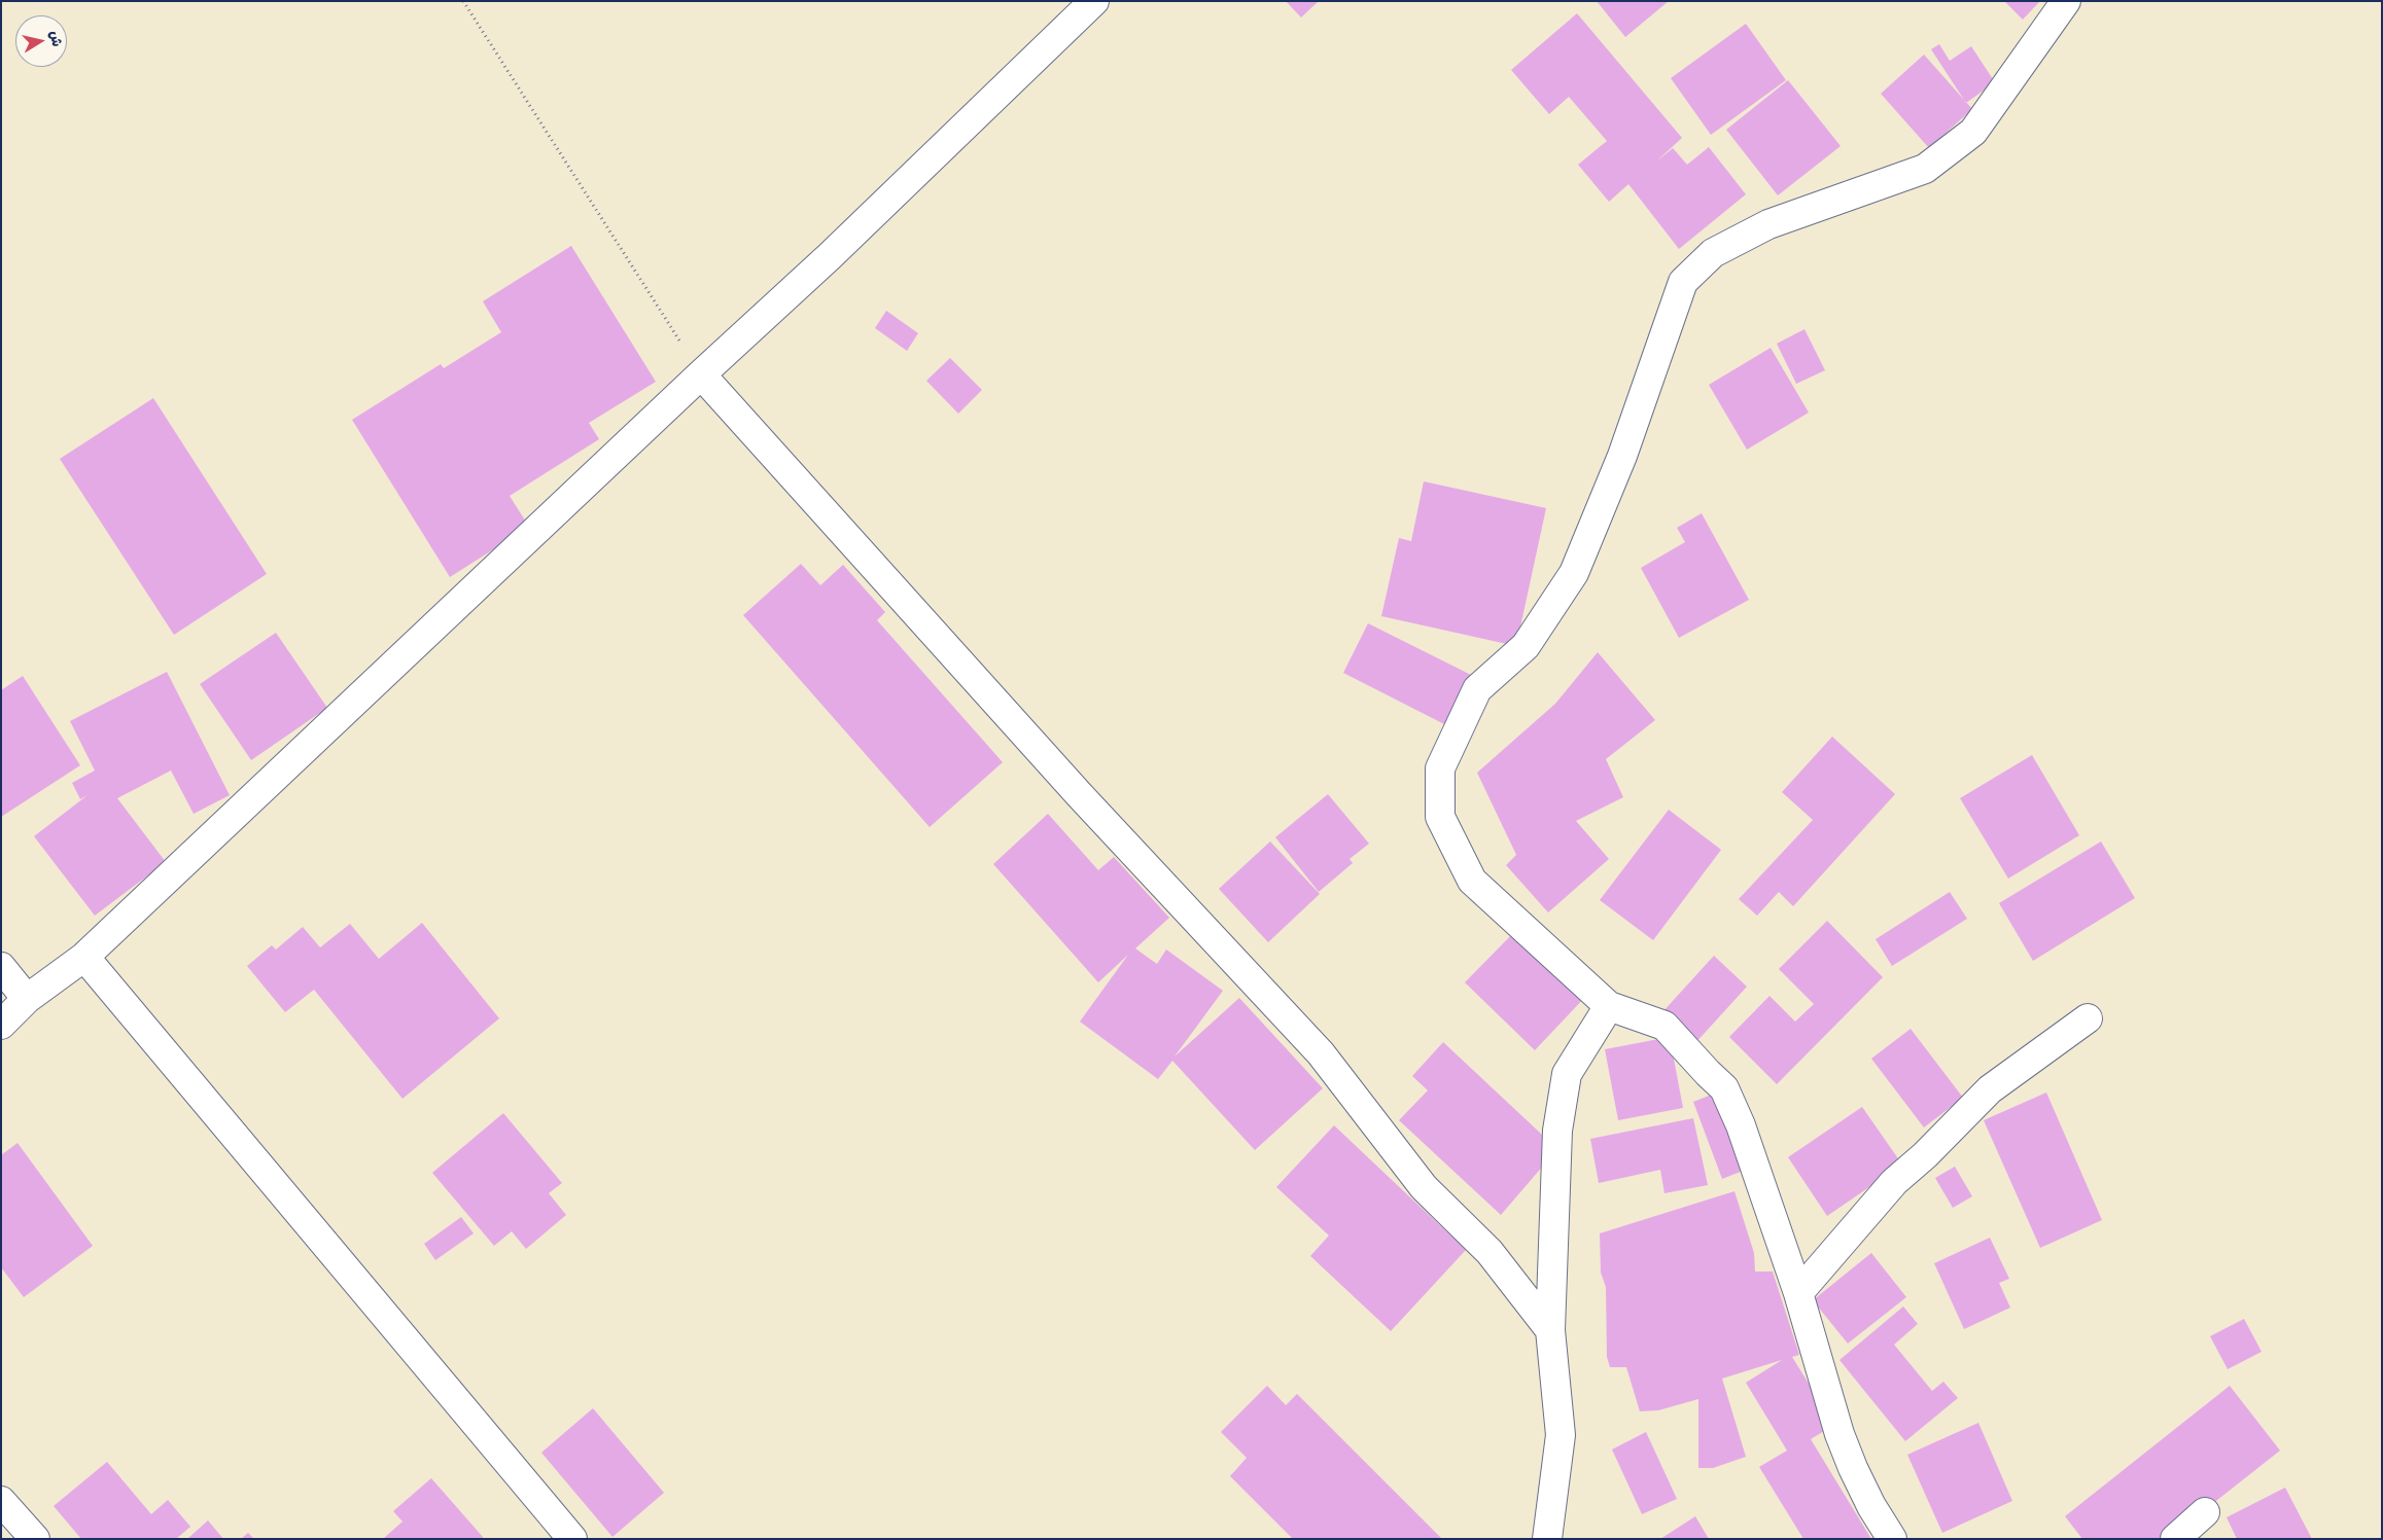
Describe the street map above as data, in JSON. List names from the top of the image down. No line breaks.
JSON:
{"north":"right"}
